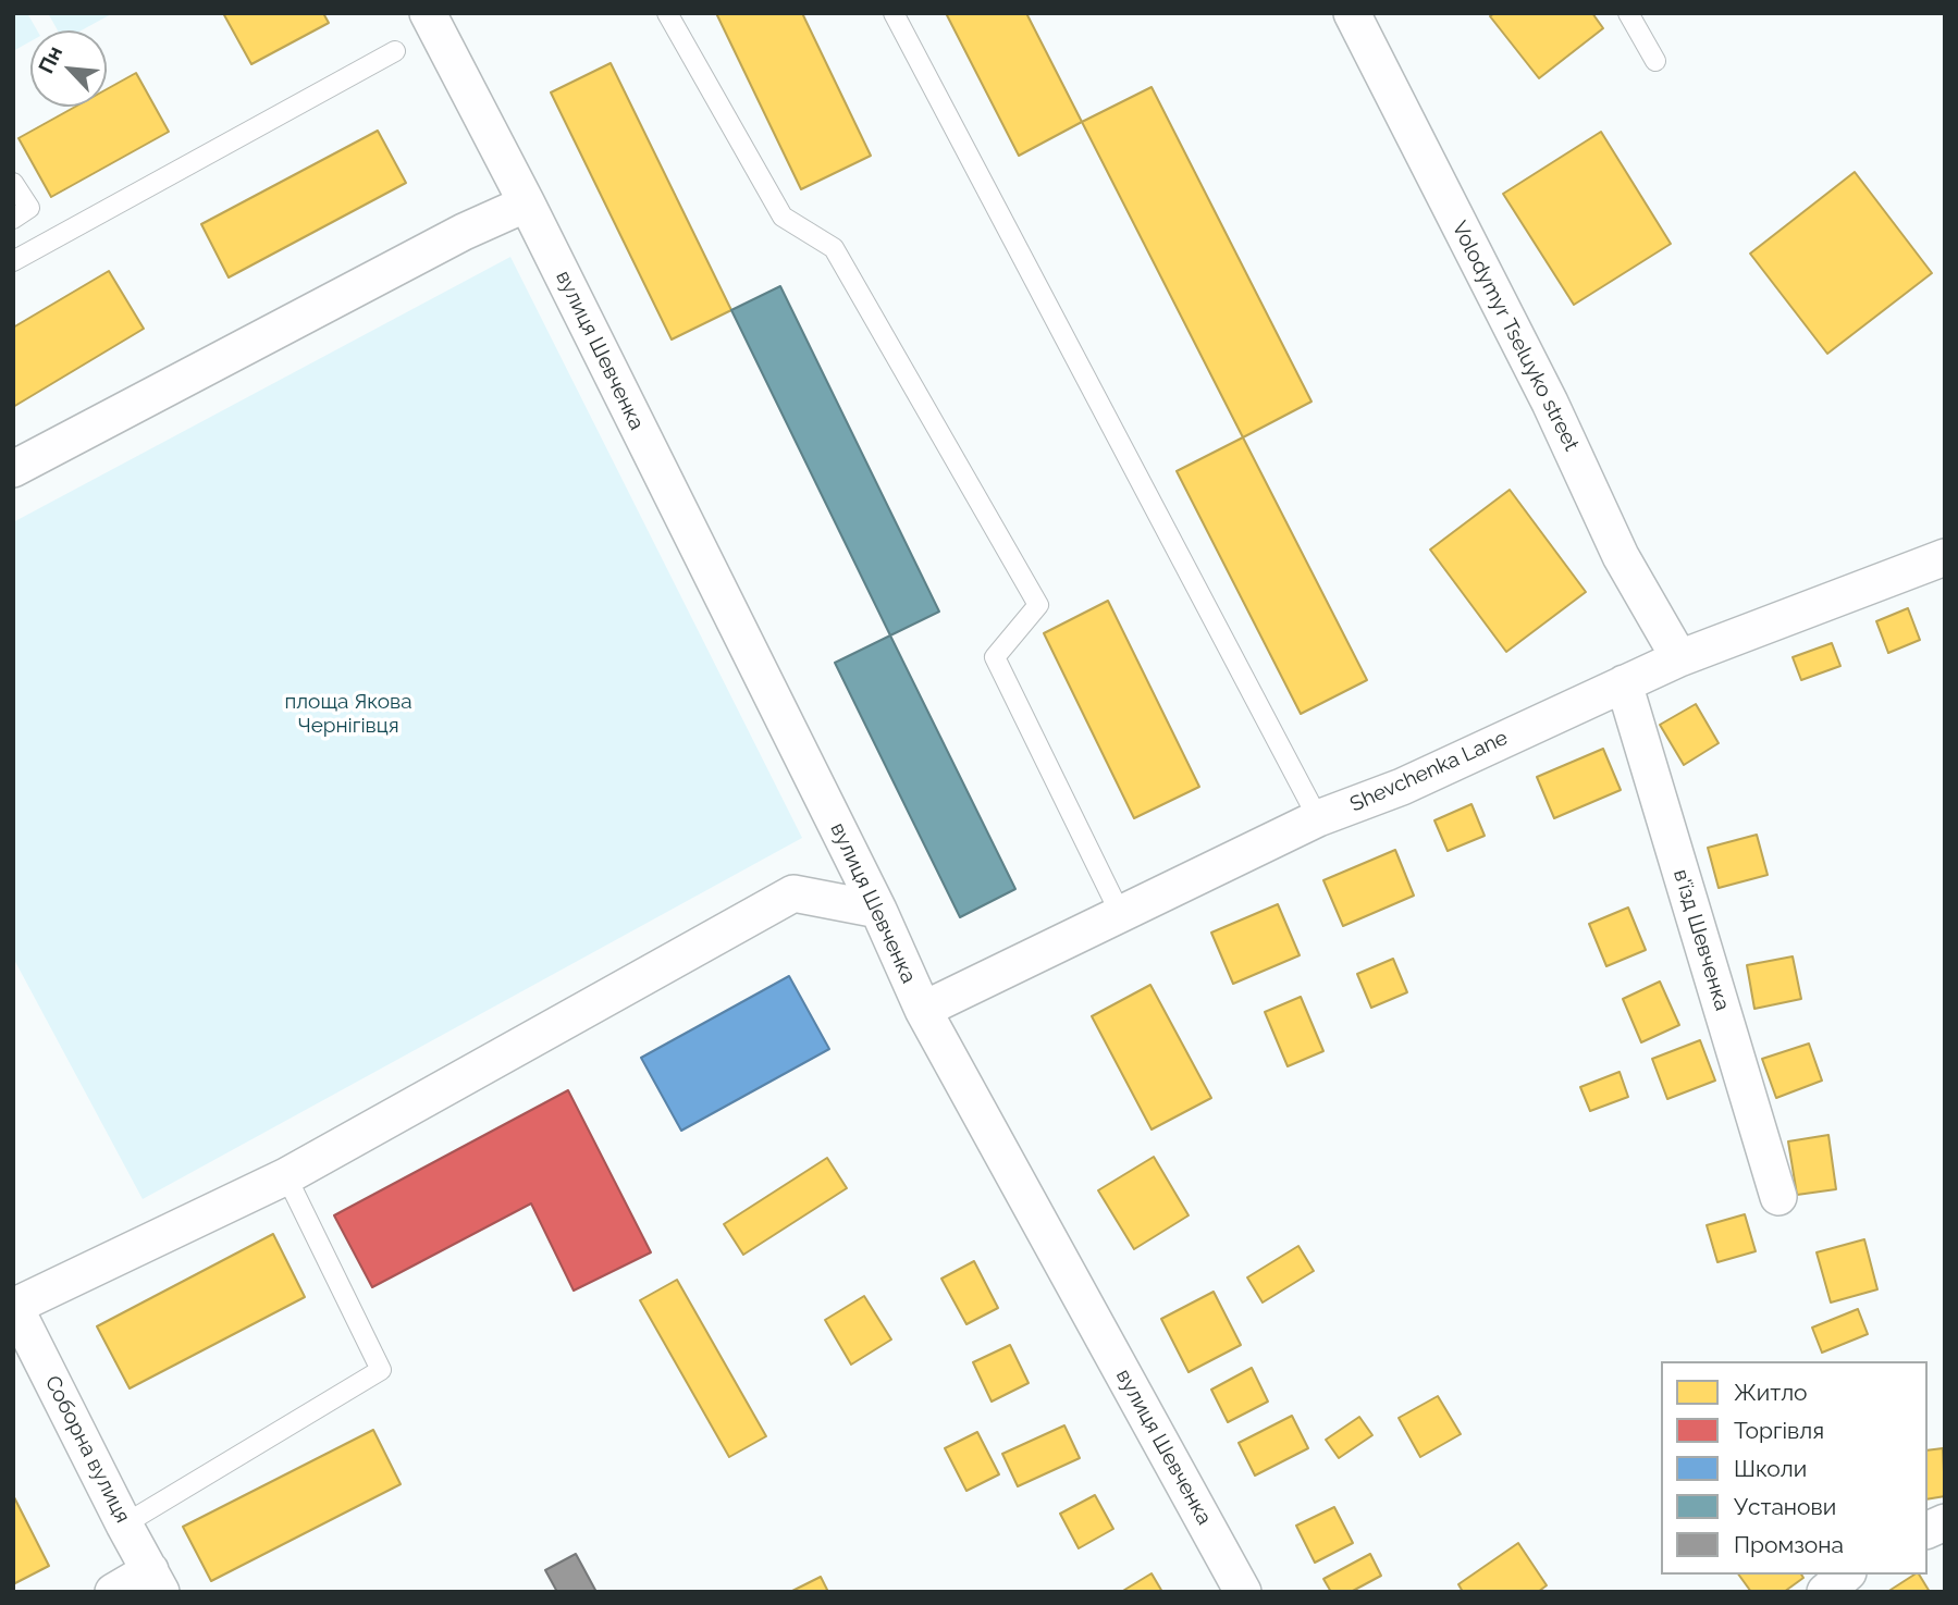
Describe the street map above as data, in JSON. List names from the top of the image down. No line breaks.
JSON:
{"streets":{"street":["Volodymyr Tseluyko street","вулиця Шевченка","Shevchenka Lane","в'їзд Шевченка","Соборна вулиця"]},"crossings":[["Volodymyr Tseluyko street","Shevchenka Lane"],["вулиця Шевченка","Shevchenka Lane"],["Shevchenka Lane","в'їзд Шевченка"]],"parks":["площа Якова Чернігівця"],"legend":["Житло","Торгівля","Школи","Установи","Промзона"],"north":"top left"}
